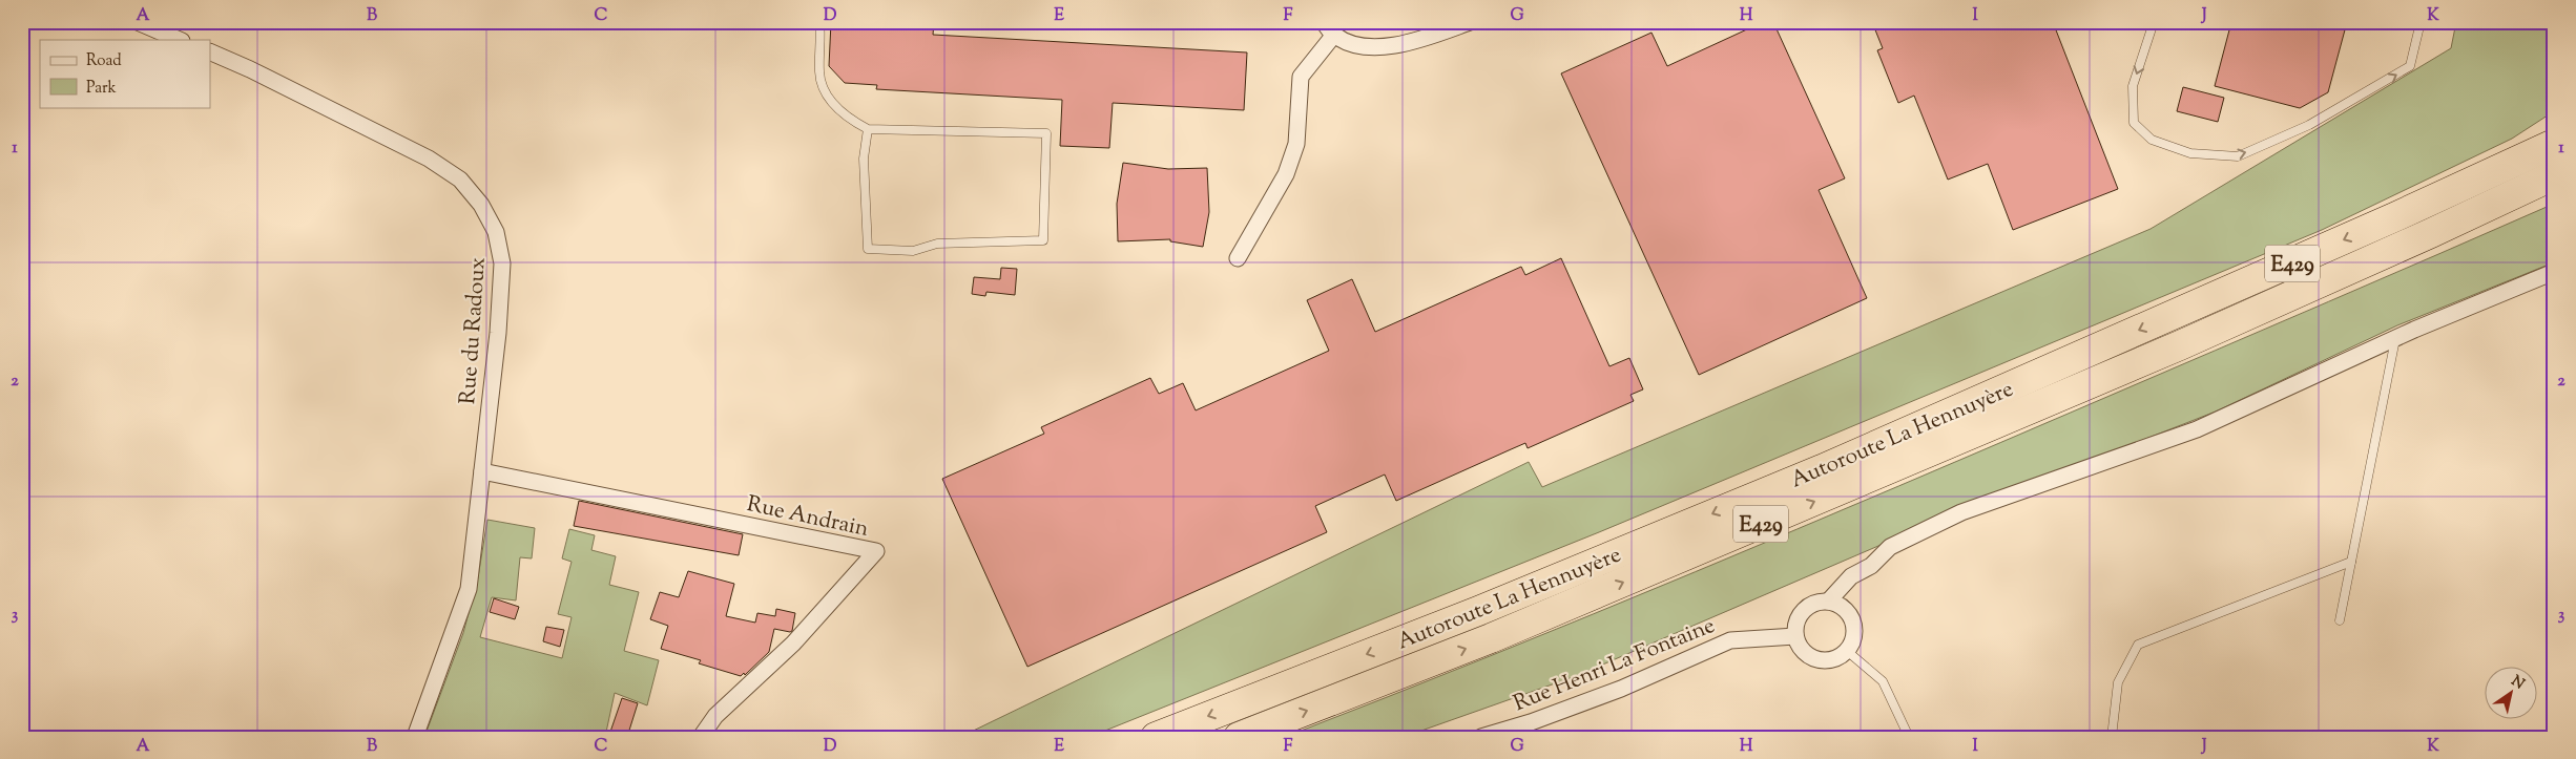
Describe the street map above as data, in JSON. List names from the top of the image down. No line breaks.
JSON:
{"streets":{"highway":["E429","Autoroute La Hennuyère"],"street":["Rue du Radoux","Rue Andrain","Rue Henri La Fontaine"]},"crossings":[["E429","Autoroute La Hennuyère"],["Rue du Radoux","Rue Andrain"]],"legend":["Road","Park"],"north":"top right","grid":{"columns":["A","B","C","D","E","F","G","H","I","J","K"],"rows":["1","2","3"]}}
